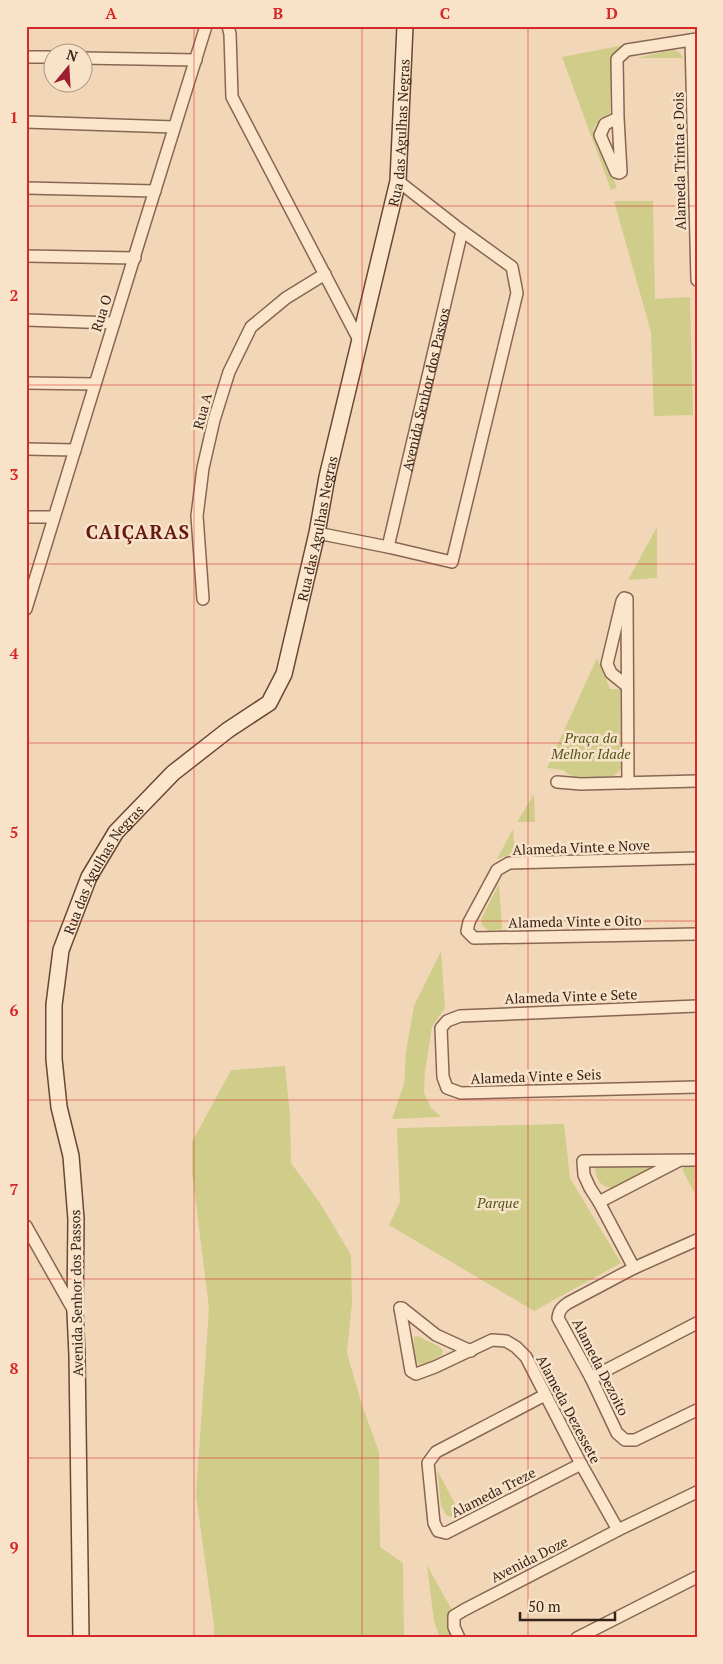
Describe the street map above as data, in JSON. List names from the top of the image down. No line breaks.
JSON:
{"streets":{"street":["Rua das Agulhas Negras","Alameda Trinta e Dois","Rua O","Avenida Senhor dos Passos","Rua A","Alameda Vinte e Nove","Alameda Vinte e Oito","Alameda Vinte e Sete","Alameda Vinte e Seis","Alameda Dezoito","Alameda Dezessete","Alameda Treze","Avenida Doze"]},"crossings":[["Rua das Agulhas Negras","Avenida Senhor dos Passos"],["Alameda Vinte e Nove","Alameda Vinte e Oito"],["Alameda Vinte e Sete","Alameda Vinte e Seis"],["Alameda Dezessete","Alameda Treze"],["Alameda Dezessete","Avenida Doze"]],"districts":["CAIÇARAS"],"parks":["Praça da Melhor Idade","Parque"],"scale_bar":"50 m","north":"top","grid":{"columns":["A","B","C","D"],"rows":["1","2","3","4","5","6","7","8","9"]}}
